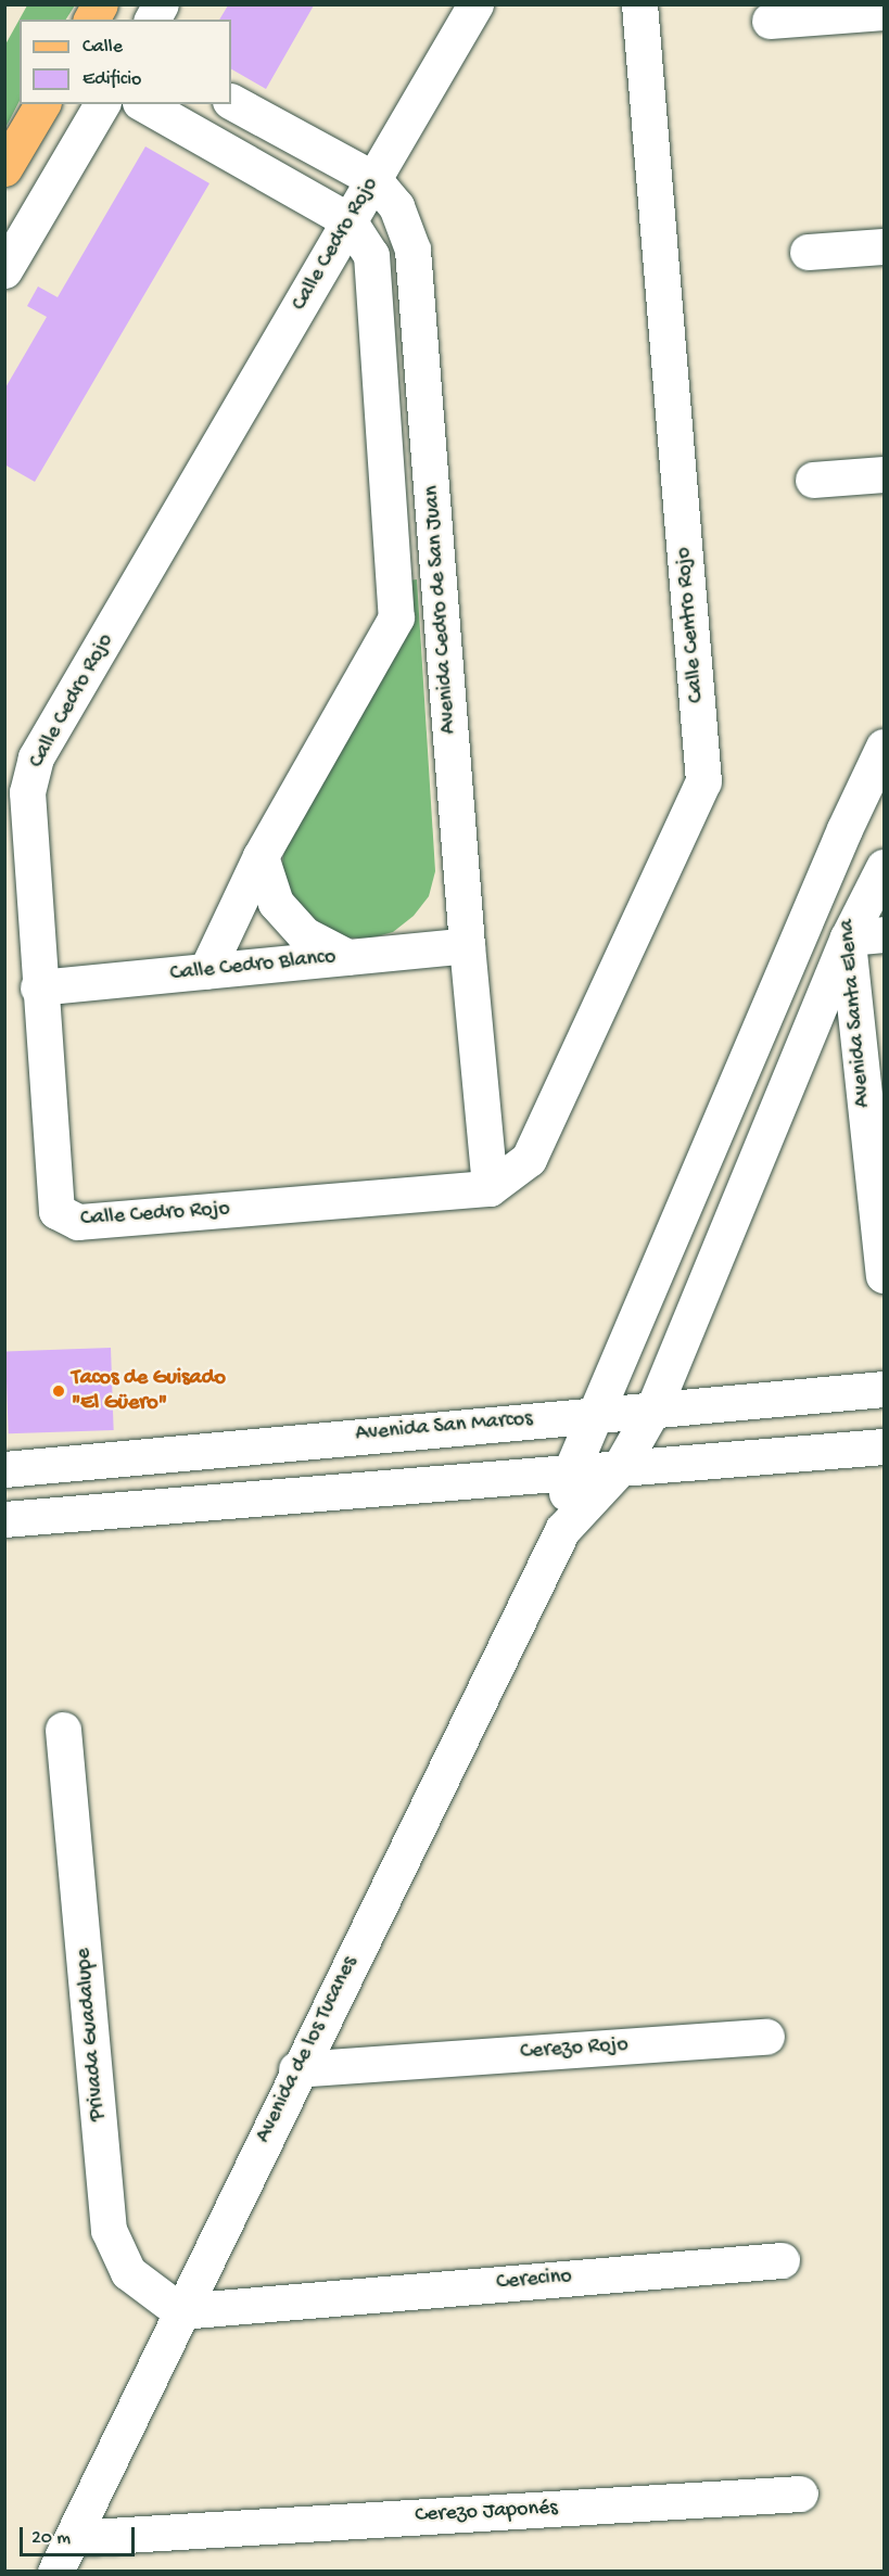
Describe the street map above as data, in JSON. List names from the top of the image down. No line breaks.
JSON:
{"streets":{"street":["Calle Cedro Rojo","Avenida Cedro de San Juan","Calle Centro Rojo","Calle Cedro Blanco","Avenida Santa Elena","Avenida San Marcos","Privada Guadalupe","Cerezo Rojo","Avenida de los Tucanes","Cerecino","Cerezo Japonés"]},"crossings":[["Calle Cedro Rojo","Avenida Cedro de San Juan"],["Calle Cedro Rojo","Calle Centro Rojo"],["Calle Cedro Rojo","Calle Cedro Blanco"],["Avenida Cedro de San Juan","Calle Centro Rojo"],["Avenida Cedro de San Juan","Calle Cedro Blanco"],["Avenida Santa Elena","Avenida de los Tucanes"],["Avenida San Marcos","Avenida de los Tucanes"],["Privada Guadalupe","Avenida de los Tucanes"],["Privada Guadalupe","Cerecino"],["Cerezo Rojo","Avenida de los Tucanes"],["Avenida de los Tucanes","Cerecino"],["Avenida de los Tucanes","Cerezo Japonés"]],"places":["Tacos de Guisado \"El Güero\""],"legend":["Calle","Edificio"],"scale_bar":"20 m"}
